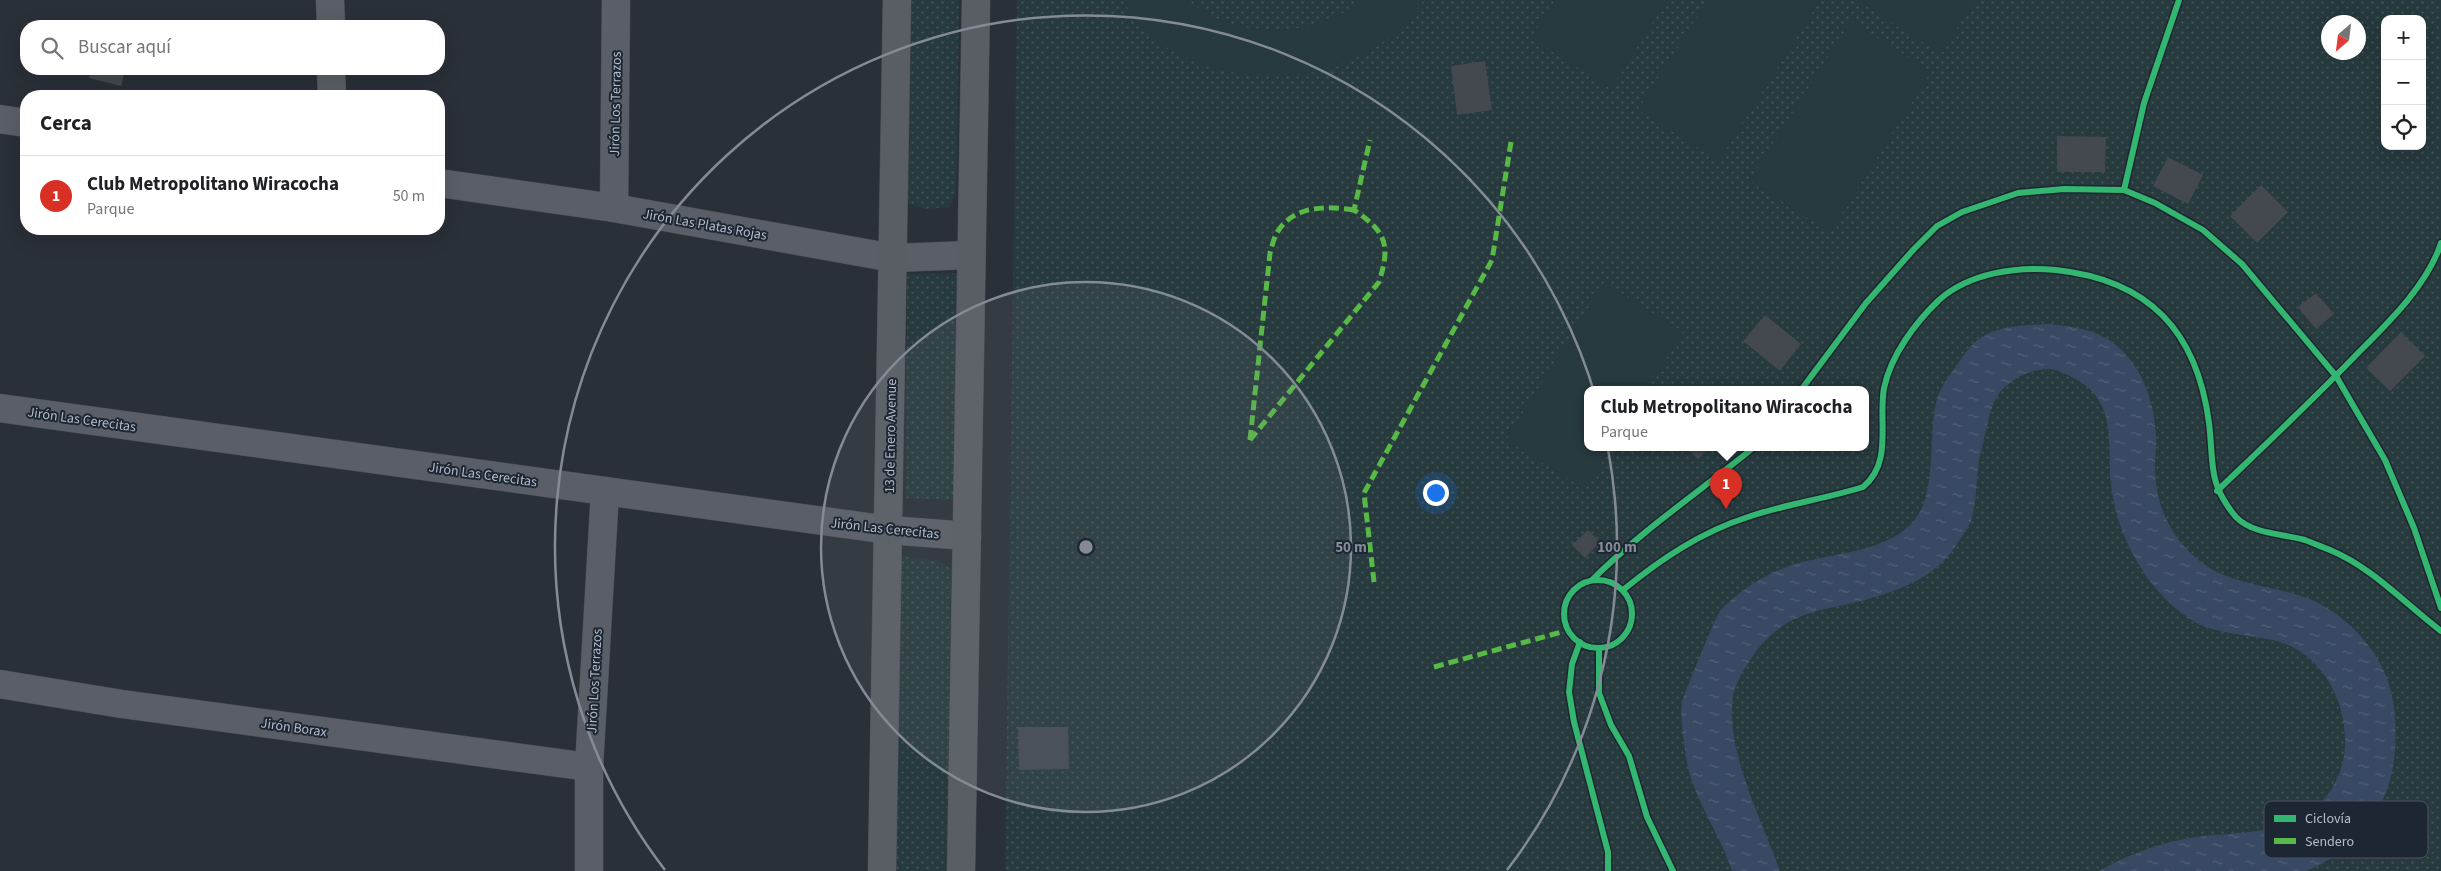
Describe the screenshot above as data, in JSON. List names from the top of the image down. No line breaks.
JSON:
{"streets":{"main road":["13 de Enero Avenue"],"street":["Jirón Los Terrazos","Jirón Las Platas Rojas","Jirón Las Cerecitas","Jirón Borax"]},"crossings":[["Jirón Los Terrazos","Jirón Las Platas Rojas"],["Jirón Los Terrazos","Jirón Las Cerecitas"],["Jirón Los Terrazos","Jirón Borax"],["Jirón Las Platas Rojas","13 de Enero Avenue"],["Jirón Las Cerecitas","13 de Enero Avenue"]],"legend":["Ciclovía","Sendero"],"north":"bottom left","page":{"map_buttons":["+","−"],"search":"Buscar aquí","heading":"Cerca","list":[{"mark":"1","name":"Club Metropolitano Wiracocha","note":"Parque","value":"50 m"}],"popup":["Club Metropolitano Wiracocha","Parque"],"pins":"1"},"rings":["50 m","100 m"]}
